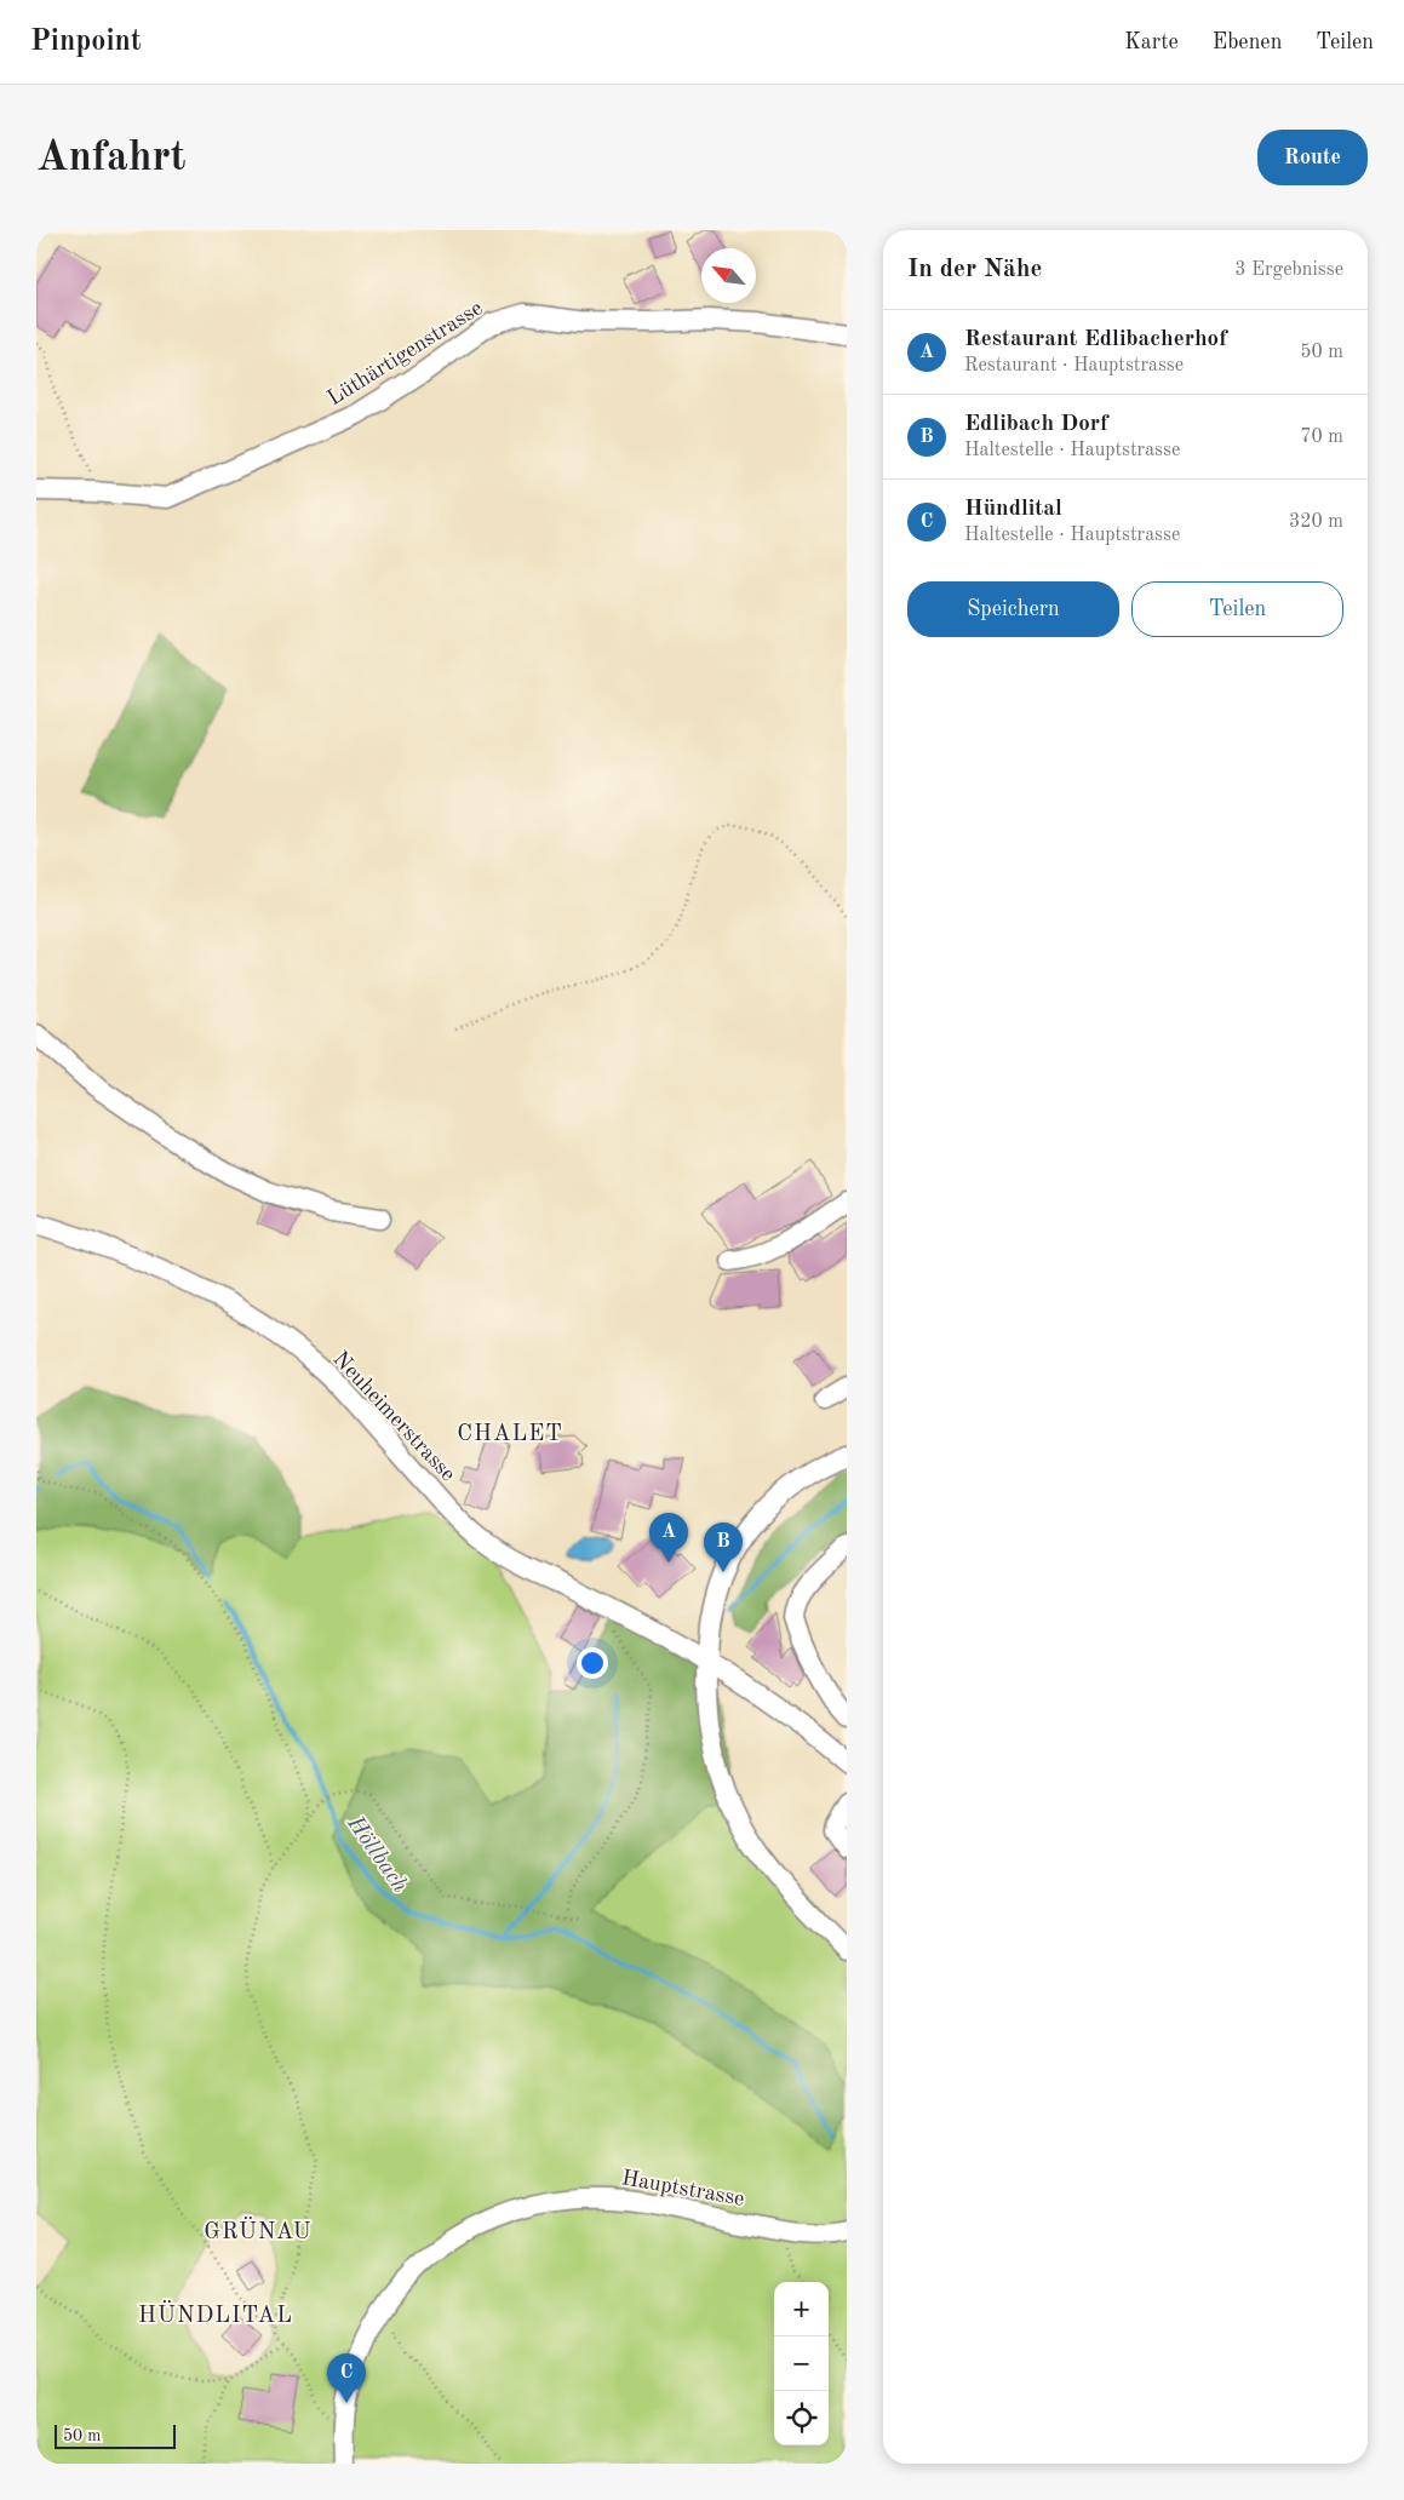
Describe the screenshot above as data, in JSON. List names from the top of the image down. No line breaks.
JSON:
{"streets":{"street":["Lüthärtigenstrasse","Neuheimerstrasse","Hauptstrasse"]},"districts":["CHALET","GRÜNAU","HÜNDLITAL"],"water":["Höllbach"],"scale_bar":"50 m","north":"top left","page":{"header":"Pinpoint","nav":["Karte","Ebenen","Teilen"],"buttons":["Route",["Speichern","Teilen"]],"title":"Anfahrt","heading":["In der Nähe","3 Ergebnisse"],"list":[{"mark":"A","name":"Restaurant Edlibacherhof","note":"Restaurant · Hauptstrasse","value":"50 m"},{"mark":"B","name":"Edlibach Dorf","note":"Haltestelle · Hauptstrasse","value":"70 m"},{"mark":"C","name":"Hündlital","note":"Haltestelle · Hauptstrasse","value":"320 m"}],"pins":["A","B","C"],"map_buttons":["+","−"],"scale":"50 m"}}
